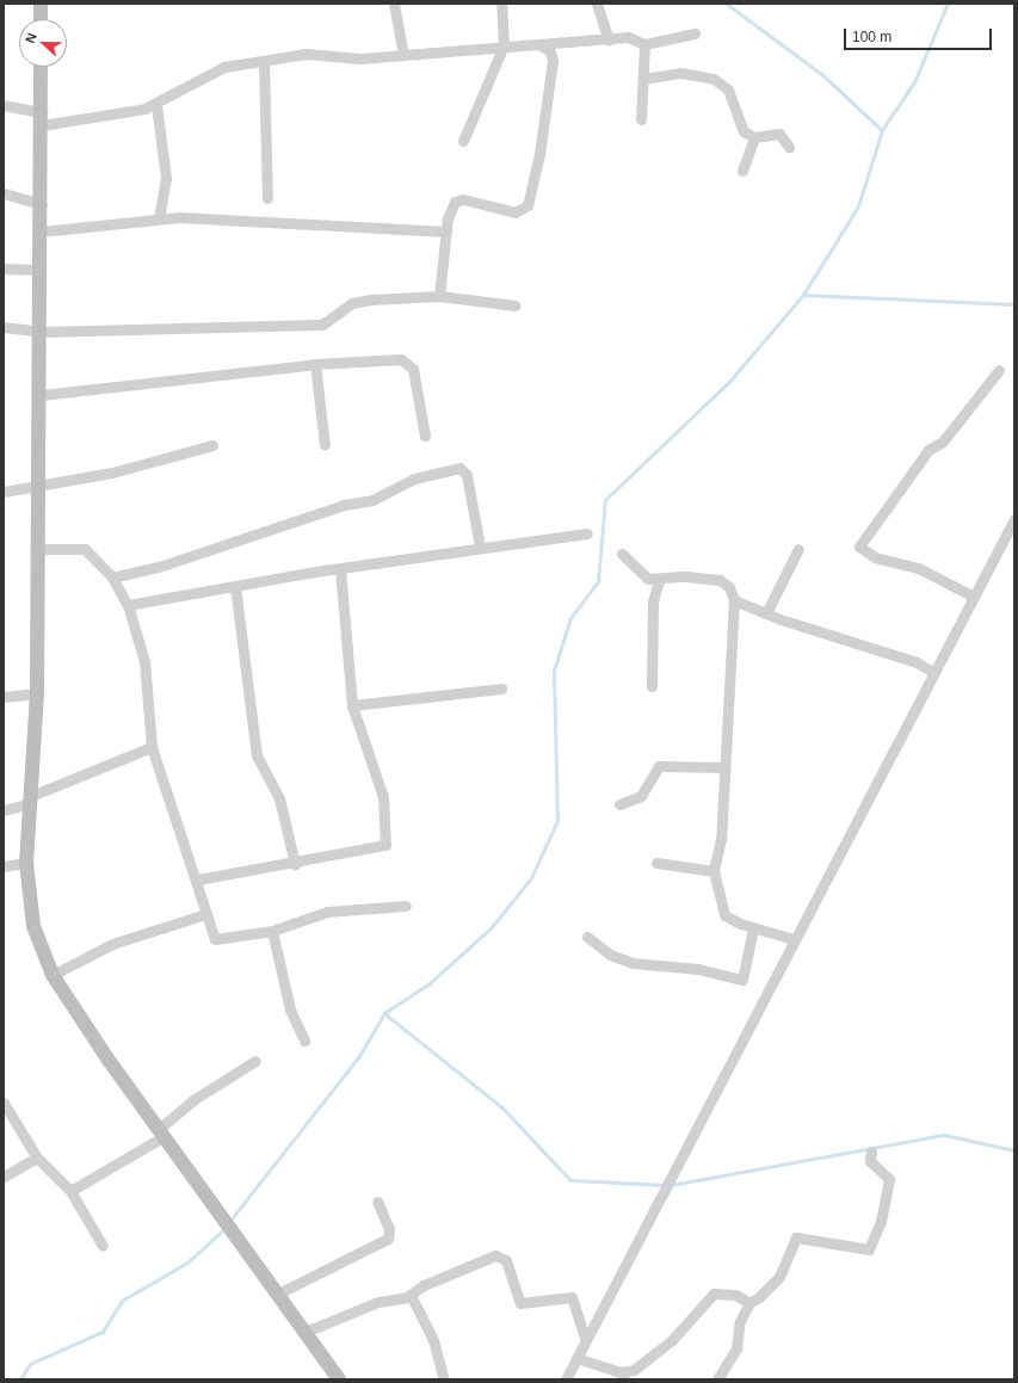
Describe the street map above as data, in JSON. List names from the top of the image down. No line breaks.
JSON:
{"scale_bar":"100 m","north":"left"}
